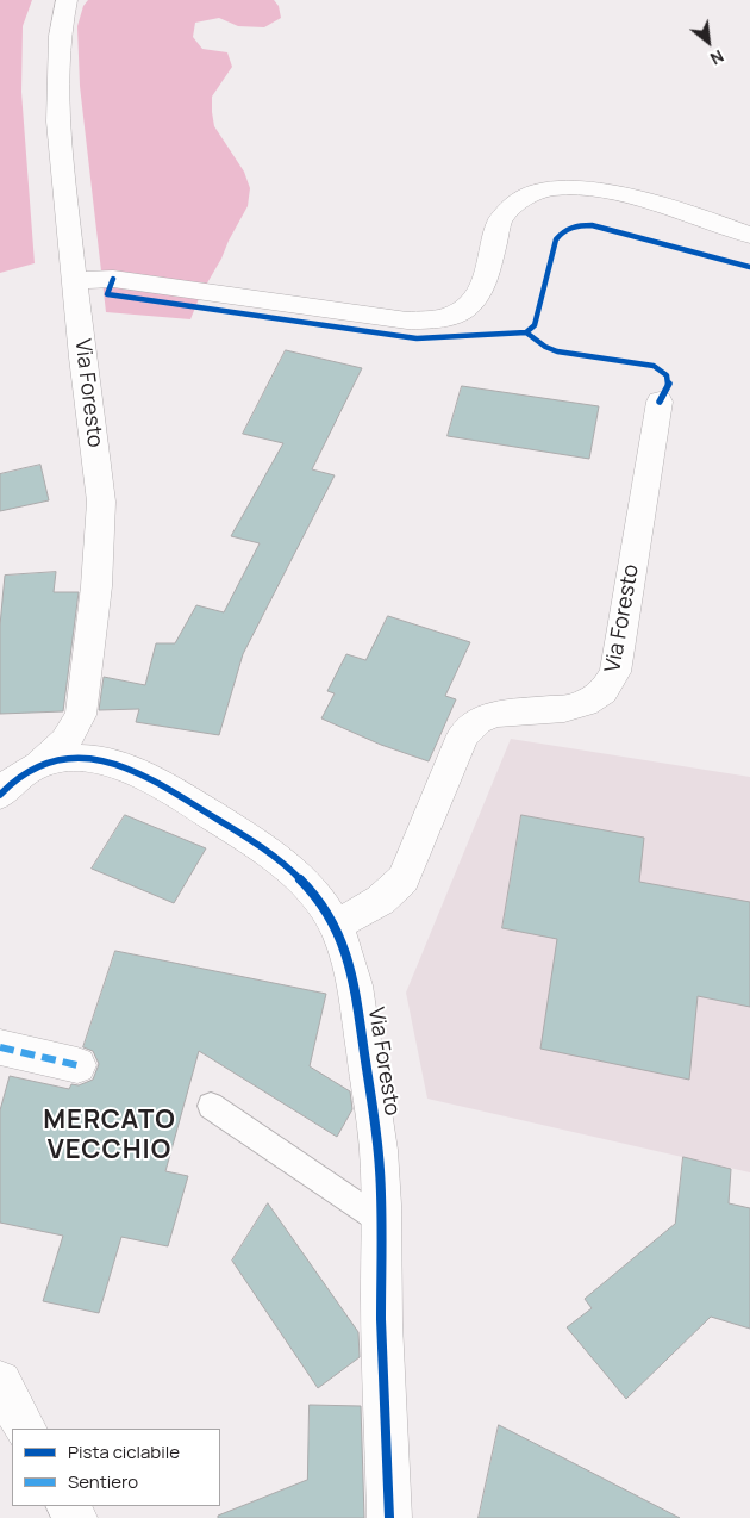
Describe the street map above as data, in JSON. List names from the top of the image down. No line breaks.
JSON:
{"streets":{"street":["Via Foresto"]},"districts":["MERCATO VECCHIO"],"legend":["Pista ciclabile","Sentiero"],"north":"bottom right"}
